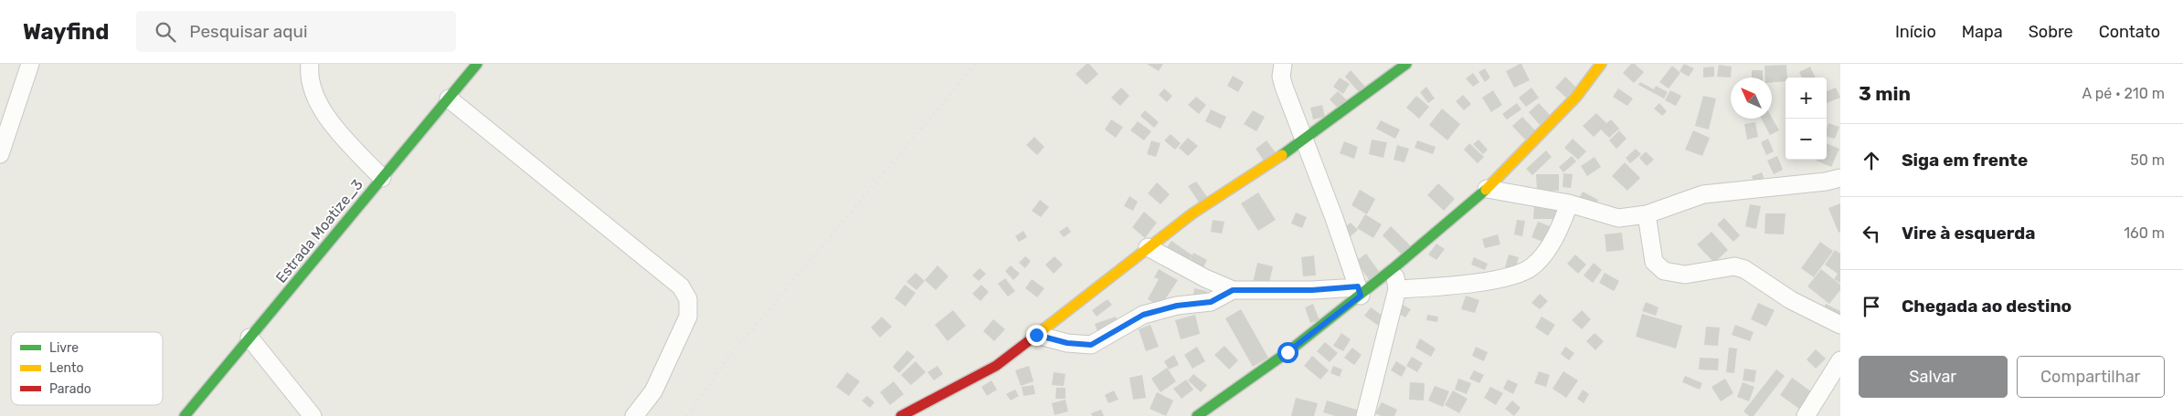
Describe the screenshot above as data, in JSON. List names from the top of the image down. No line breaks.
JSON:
{"streets":{"main road":["Estrada Moatize_3"]},"legend":["Livre","Lento","Parado"],"north":"top left","page":{"header":"Wayfind","search":"Pesquisar aqui","nav":["Início","Mapa","Sobre","Contato"],"heading":["3 min","A pé · 210 m"],"map_buttons":["+","−"],"list":[["Siga em frente","50 m"],["Vire à esquerda","160 m"],"Chegada ao destino"],"buttons":["Salvar","Compartilhar"]}}
